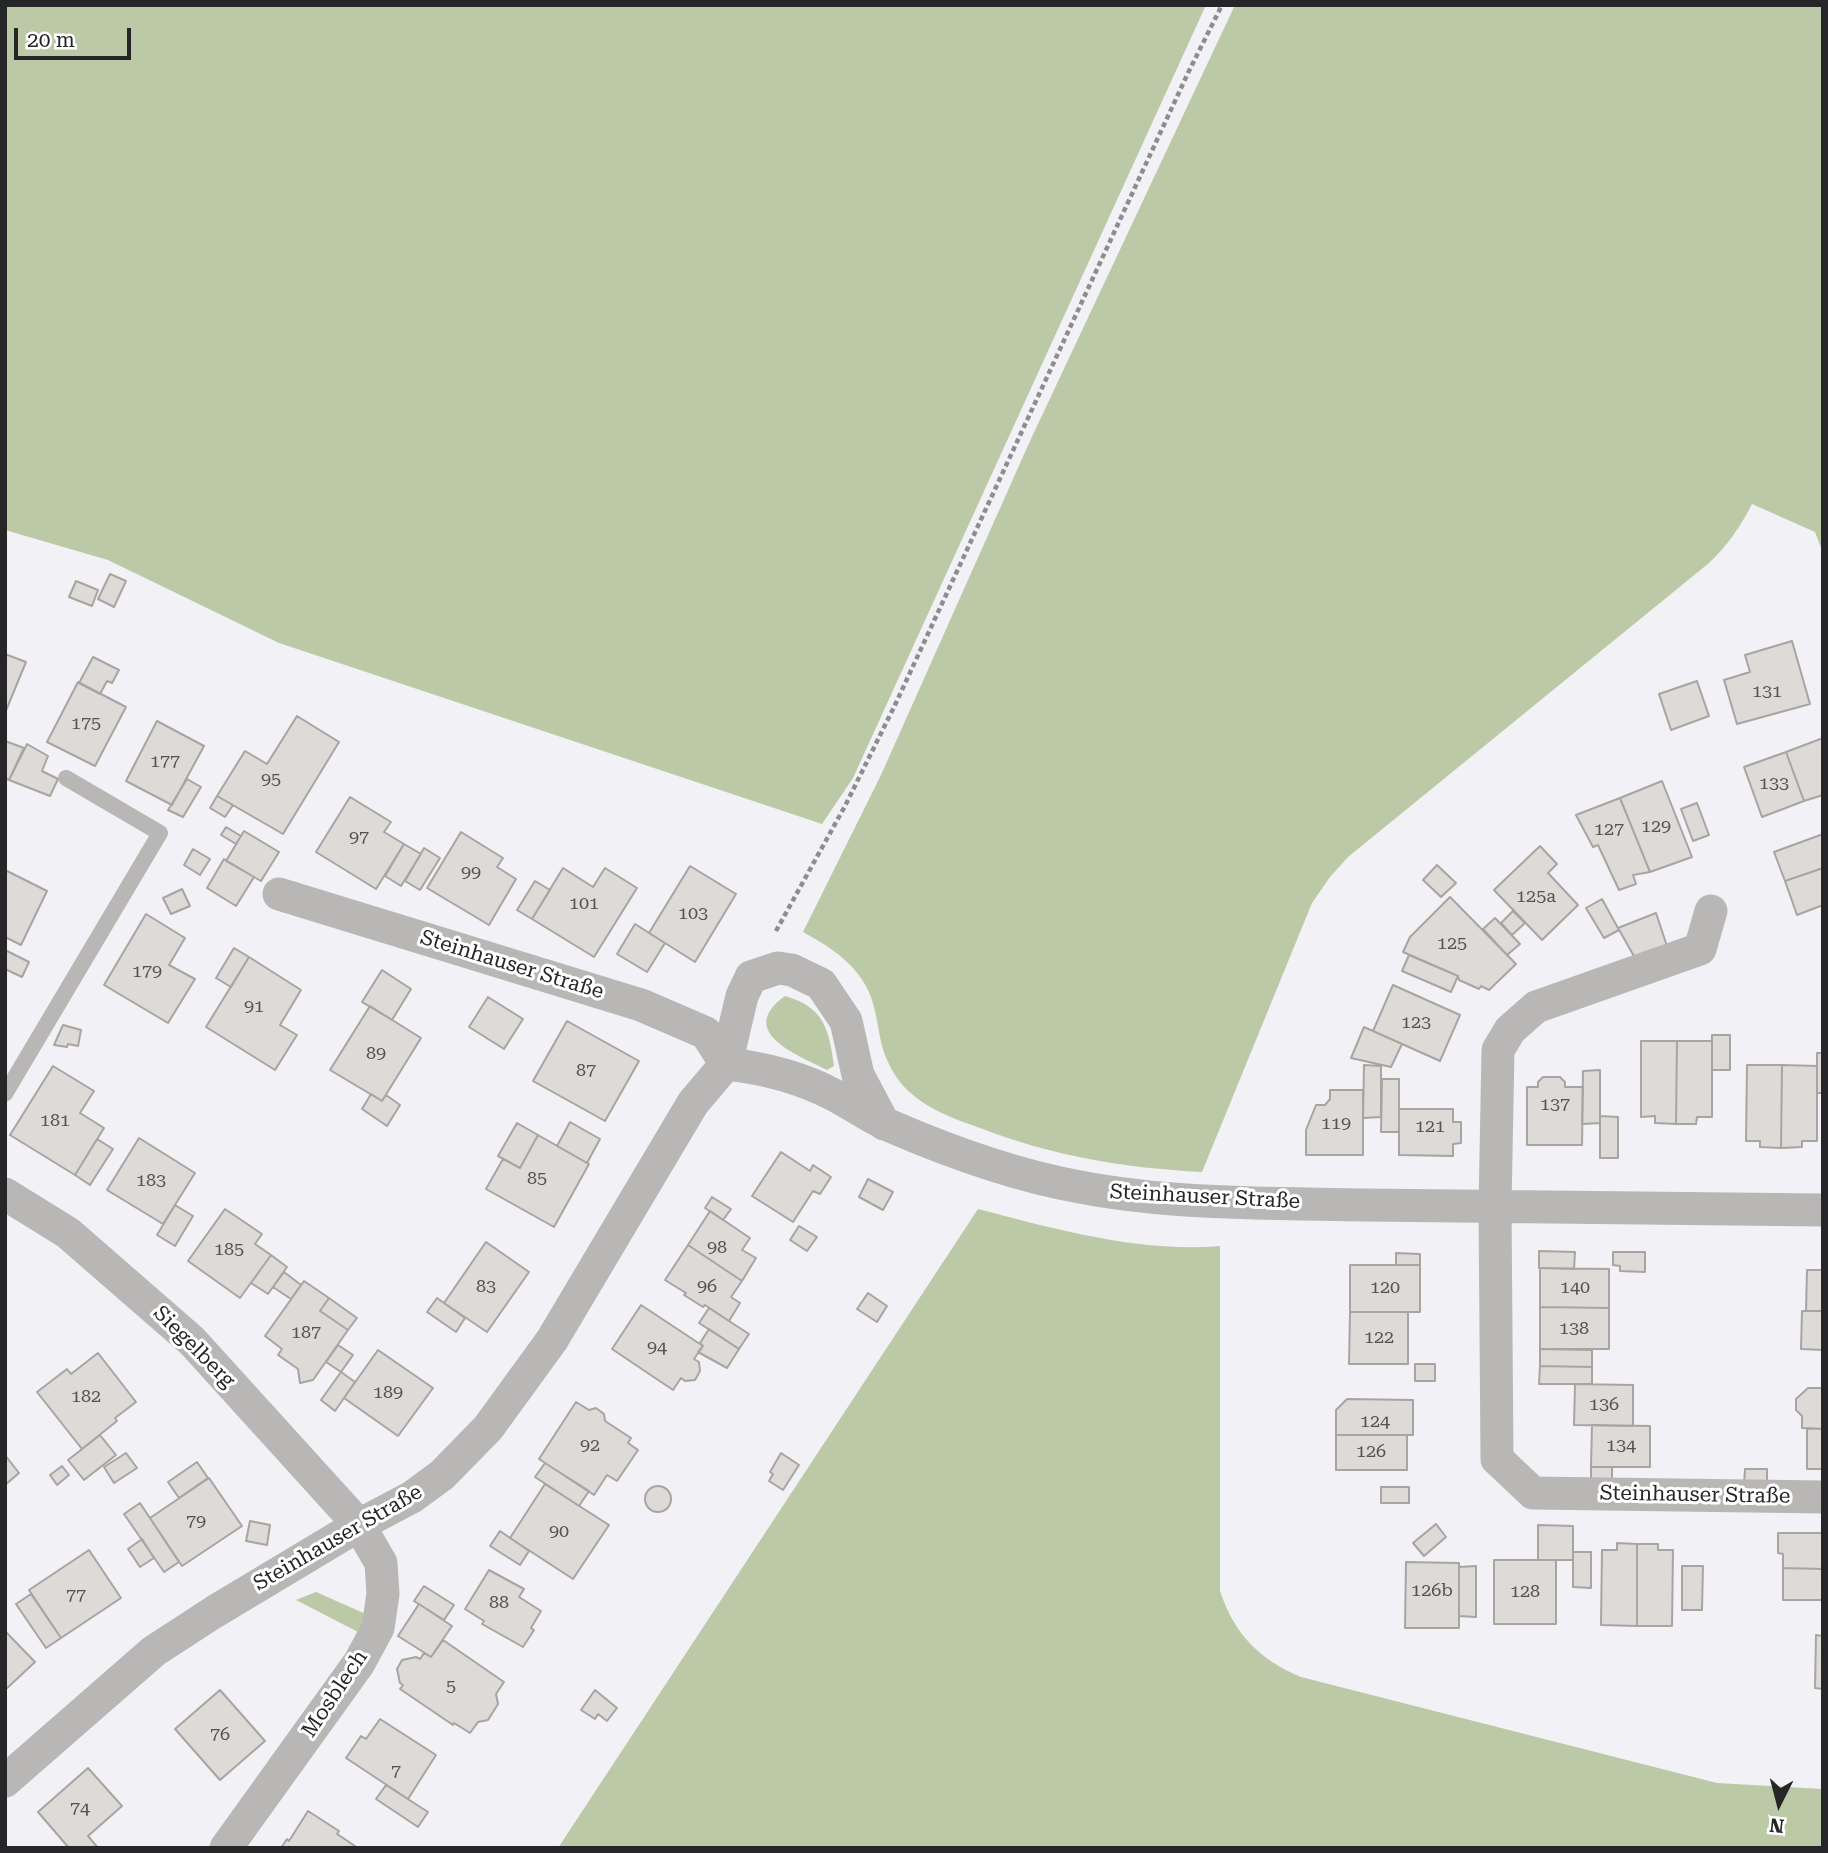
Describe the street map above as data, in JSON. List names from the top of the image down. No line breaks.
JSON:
{"streets":{"street":["Steinhauser Straße","Siegelberg","Mosblech"]},"crossings":[["Steinhauser Straße","Siegelberg"],["Steinhauser Straße","Mosblech"],["Siegelberg","Mosblech"]],"house_numbers":["131","175","177","95","133","129","127","97","99","125a","101","103","125","179","91","123","89","87","137","181","119","121","85","183","98","185","83","96","120","140","138","187","122","94","189","182","136","124","92","134","126","79","90","126b","128","77","88","5","76","7","74"],"scale_bar":"20 m","north":"bottom"}
